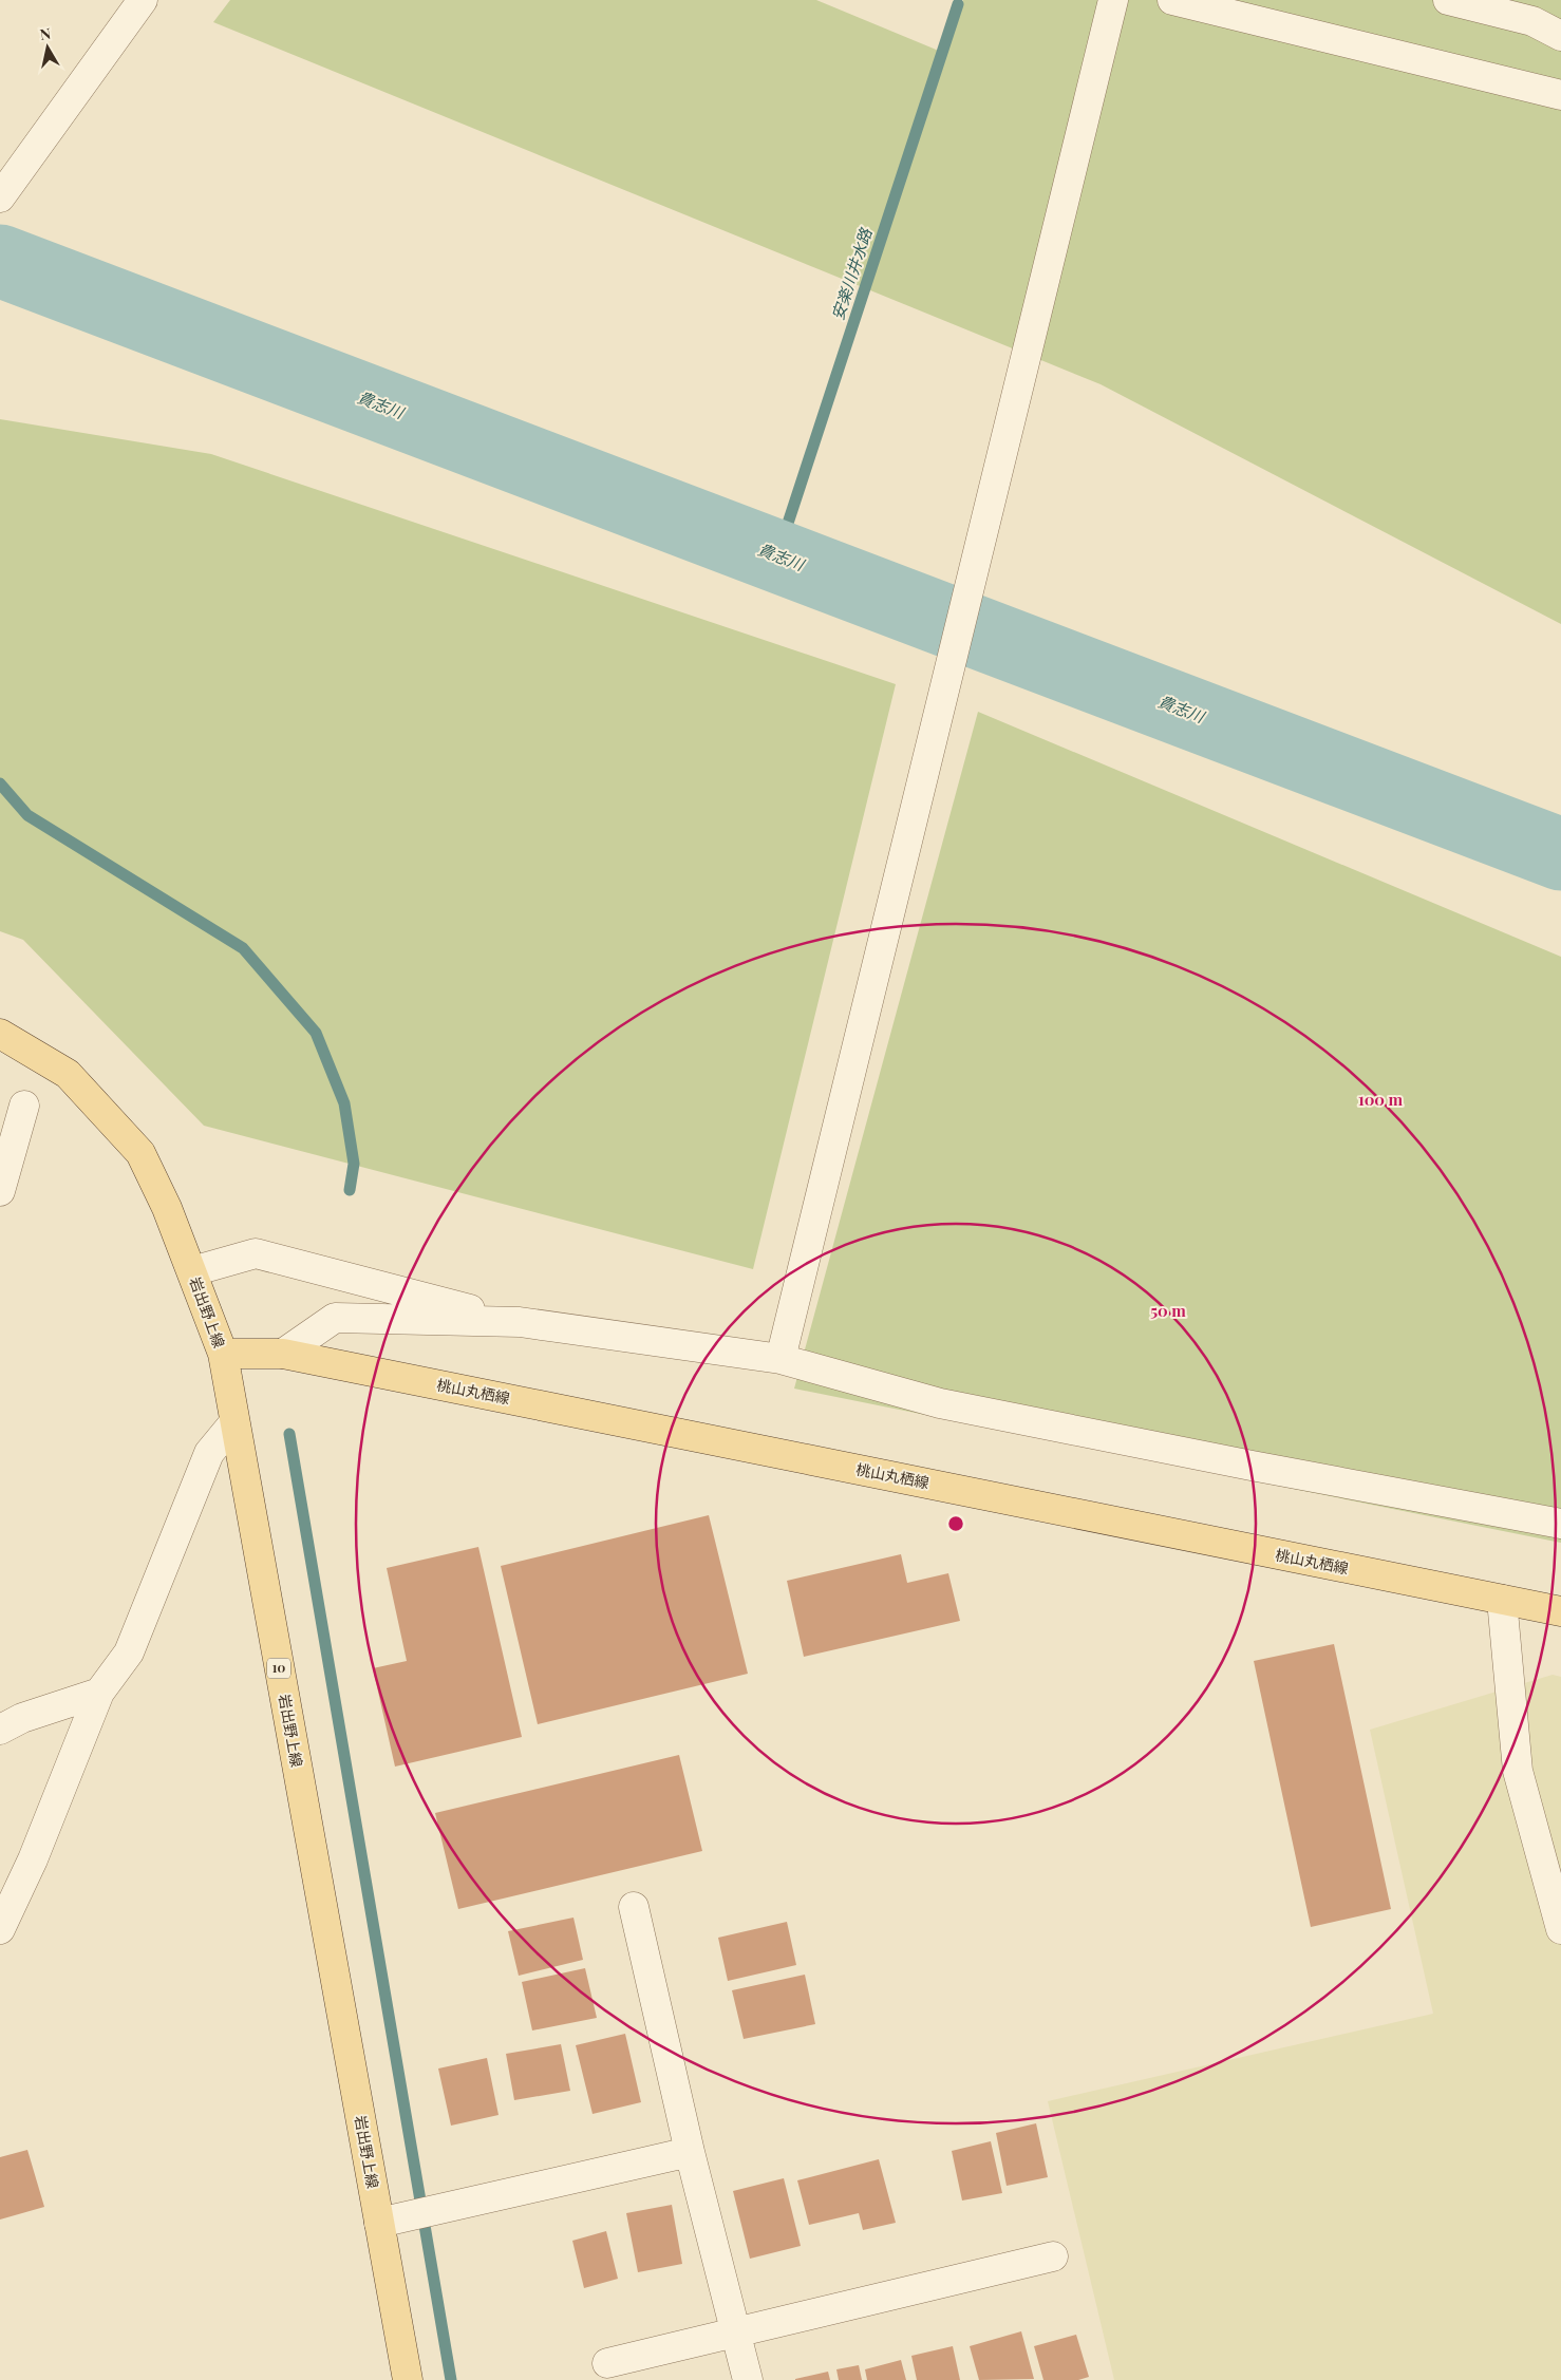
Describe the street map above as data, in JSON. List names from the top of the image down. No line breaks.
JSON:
{"streets":{"main road":["岩出野上線","桃山丸栖線","10"]},"crossings":[["岩出野上線","桃山丸栖線"]],"water":["安楽川井水路","貴志川"],"north":"top","rings":["100 m","50 m"]}
